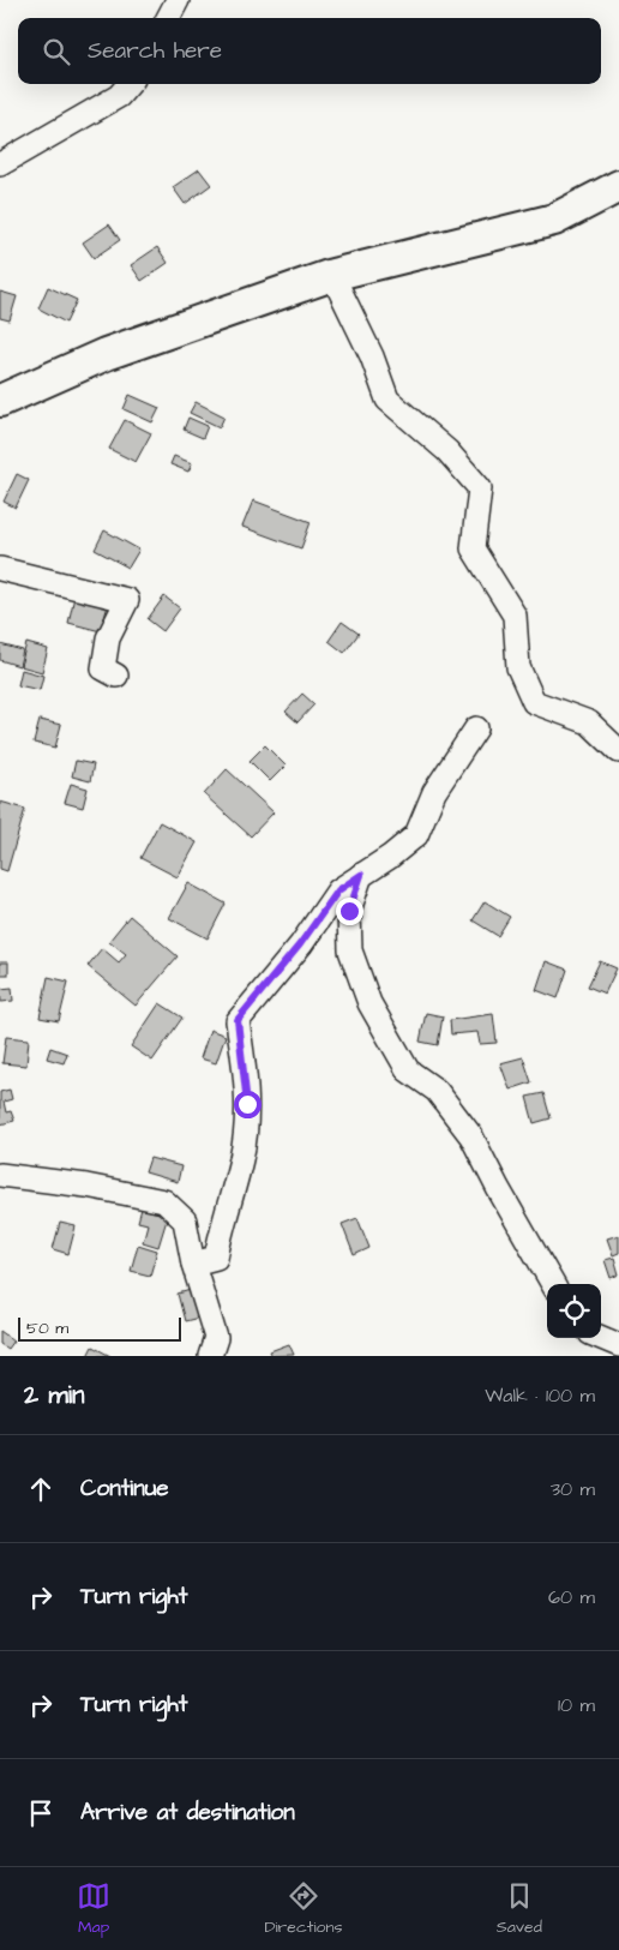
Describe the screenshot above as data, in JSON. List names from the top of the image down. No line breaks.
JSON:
{"scale_bar":"50 m","page":{"search":"Search here","scale":"50 m","heading":["2 min","Walk · 100 m"],"list":[["Continue","30 m"],["Turn right","60 m"],["Turn right","10 m"],"Arrive at destination"],"nav":["Map","Directions","Saved"]}}
